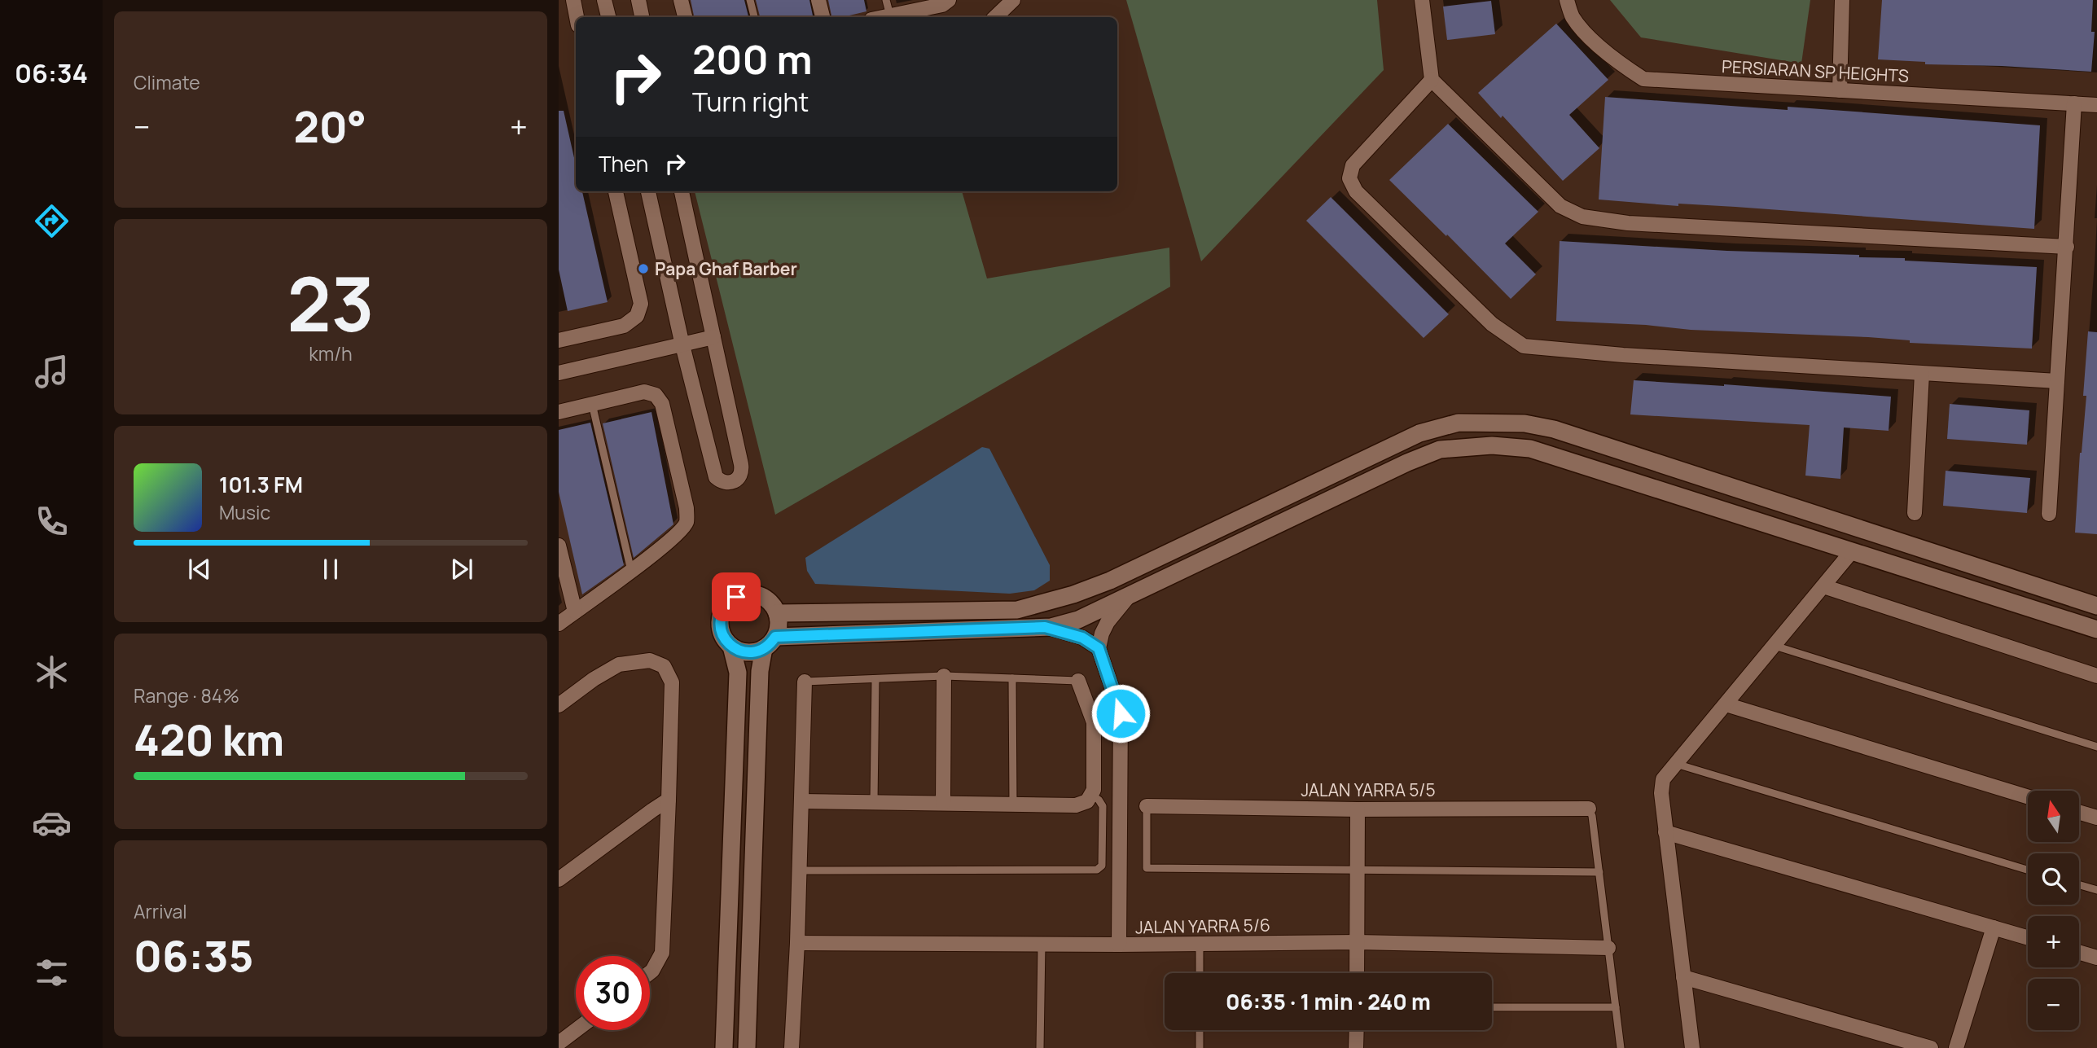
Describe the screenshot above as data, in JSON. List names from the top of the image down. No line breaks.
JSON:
{"streets":{"street":["PERSIARAN SP HEIGHTS","JALAN YARRA 5/5","JALAN YARRA 5/6"]},"places":["Papa Ghaf Barber"],"north":"top","page":{"tabs":"06:34","tile":["Climate",["23","km/h"],["Range · 84%","420 km"],["Arrival","06:35"]],"turn":["200 m","Turn right"],"heat":["−","20°","+"],"then":"Then","song":["101.3 FM","Music"],"map_buttons":["+","−"],"limit":"30","trip":"06:35 · 1 min · 240 m"}}
